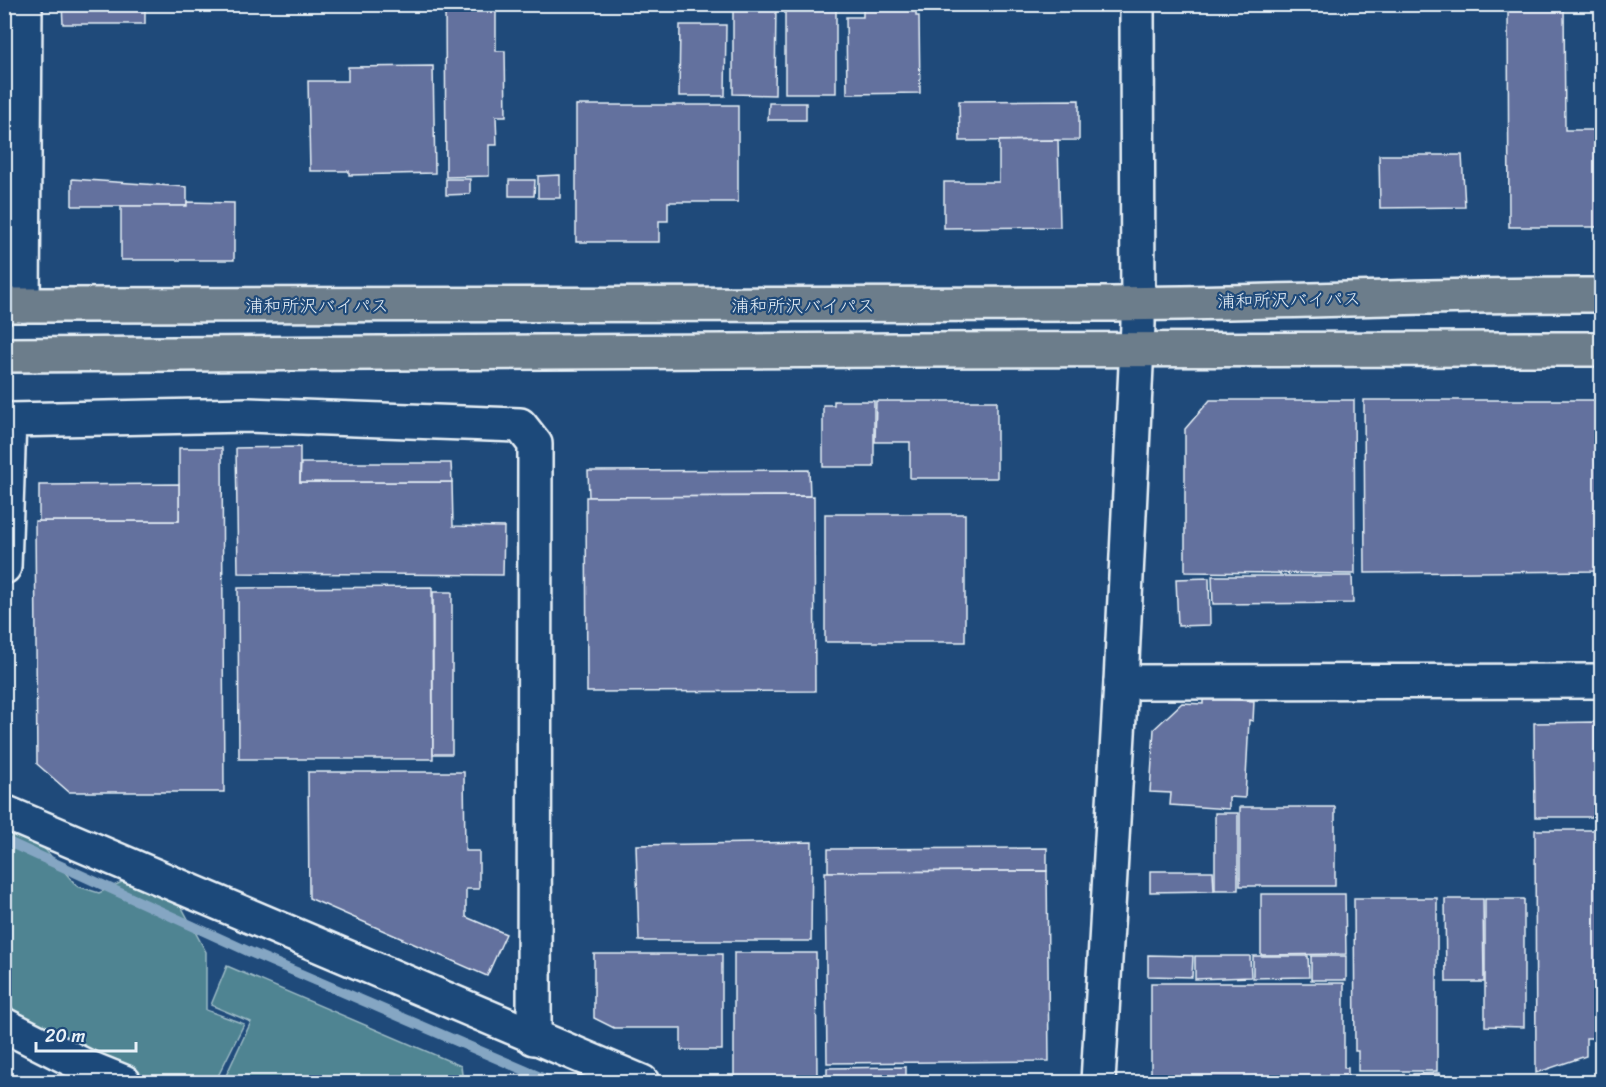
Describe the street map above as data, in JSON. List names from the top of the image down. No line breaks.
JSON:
{"streets":{"highway":["浦和所沢バイパス"]},"scale_bar":"20 m"}
